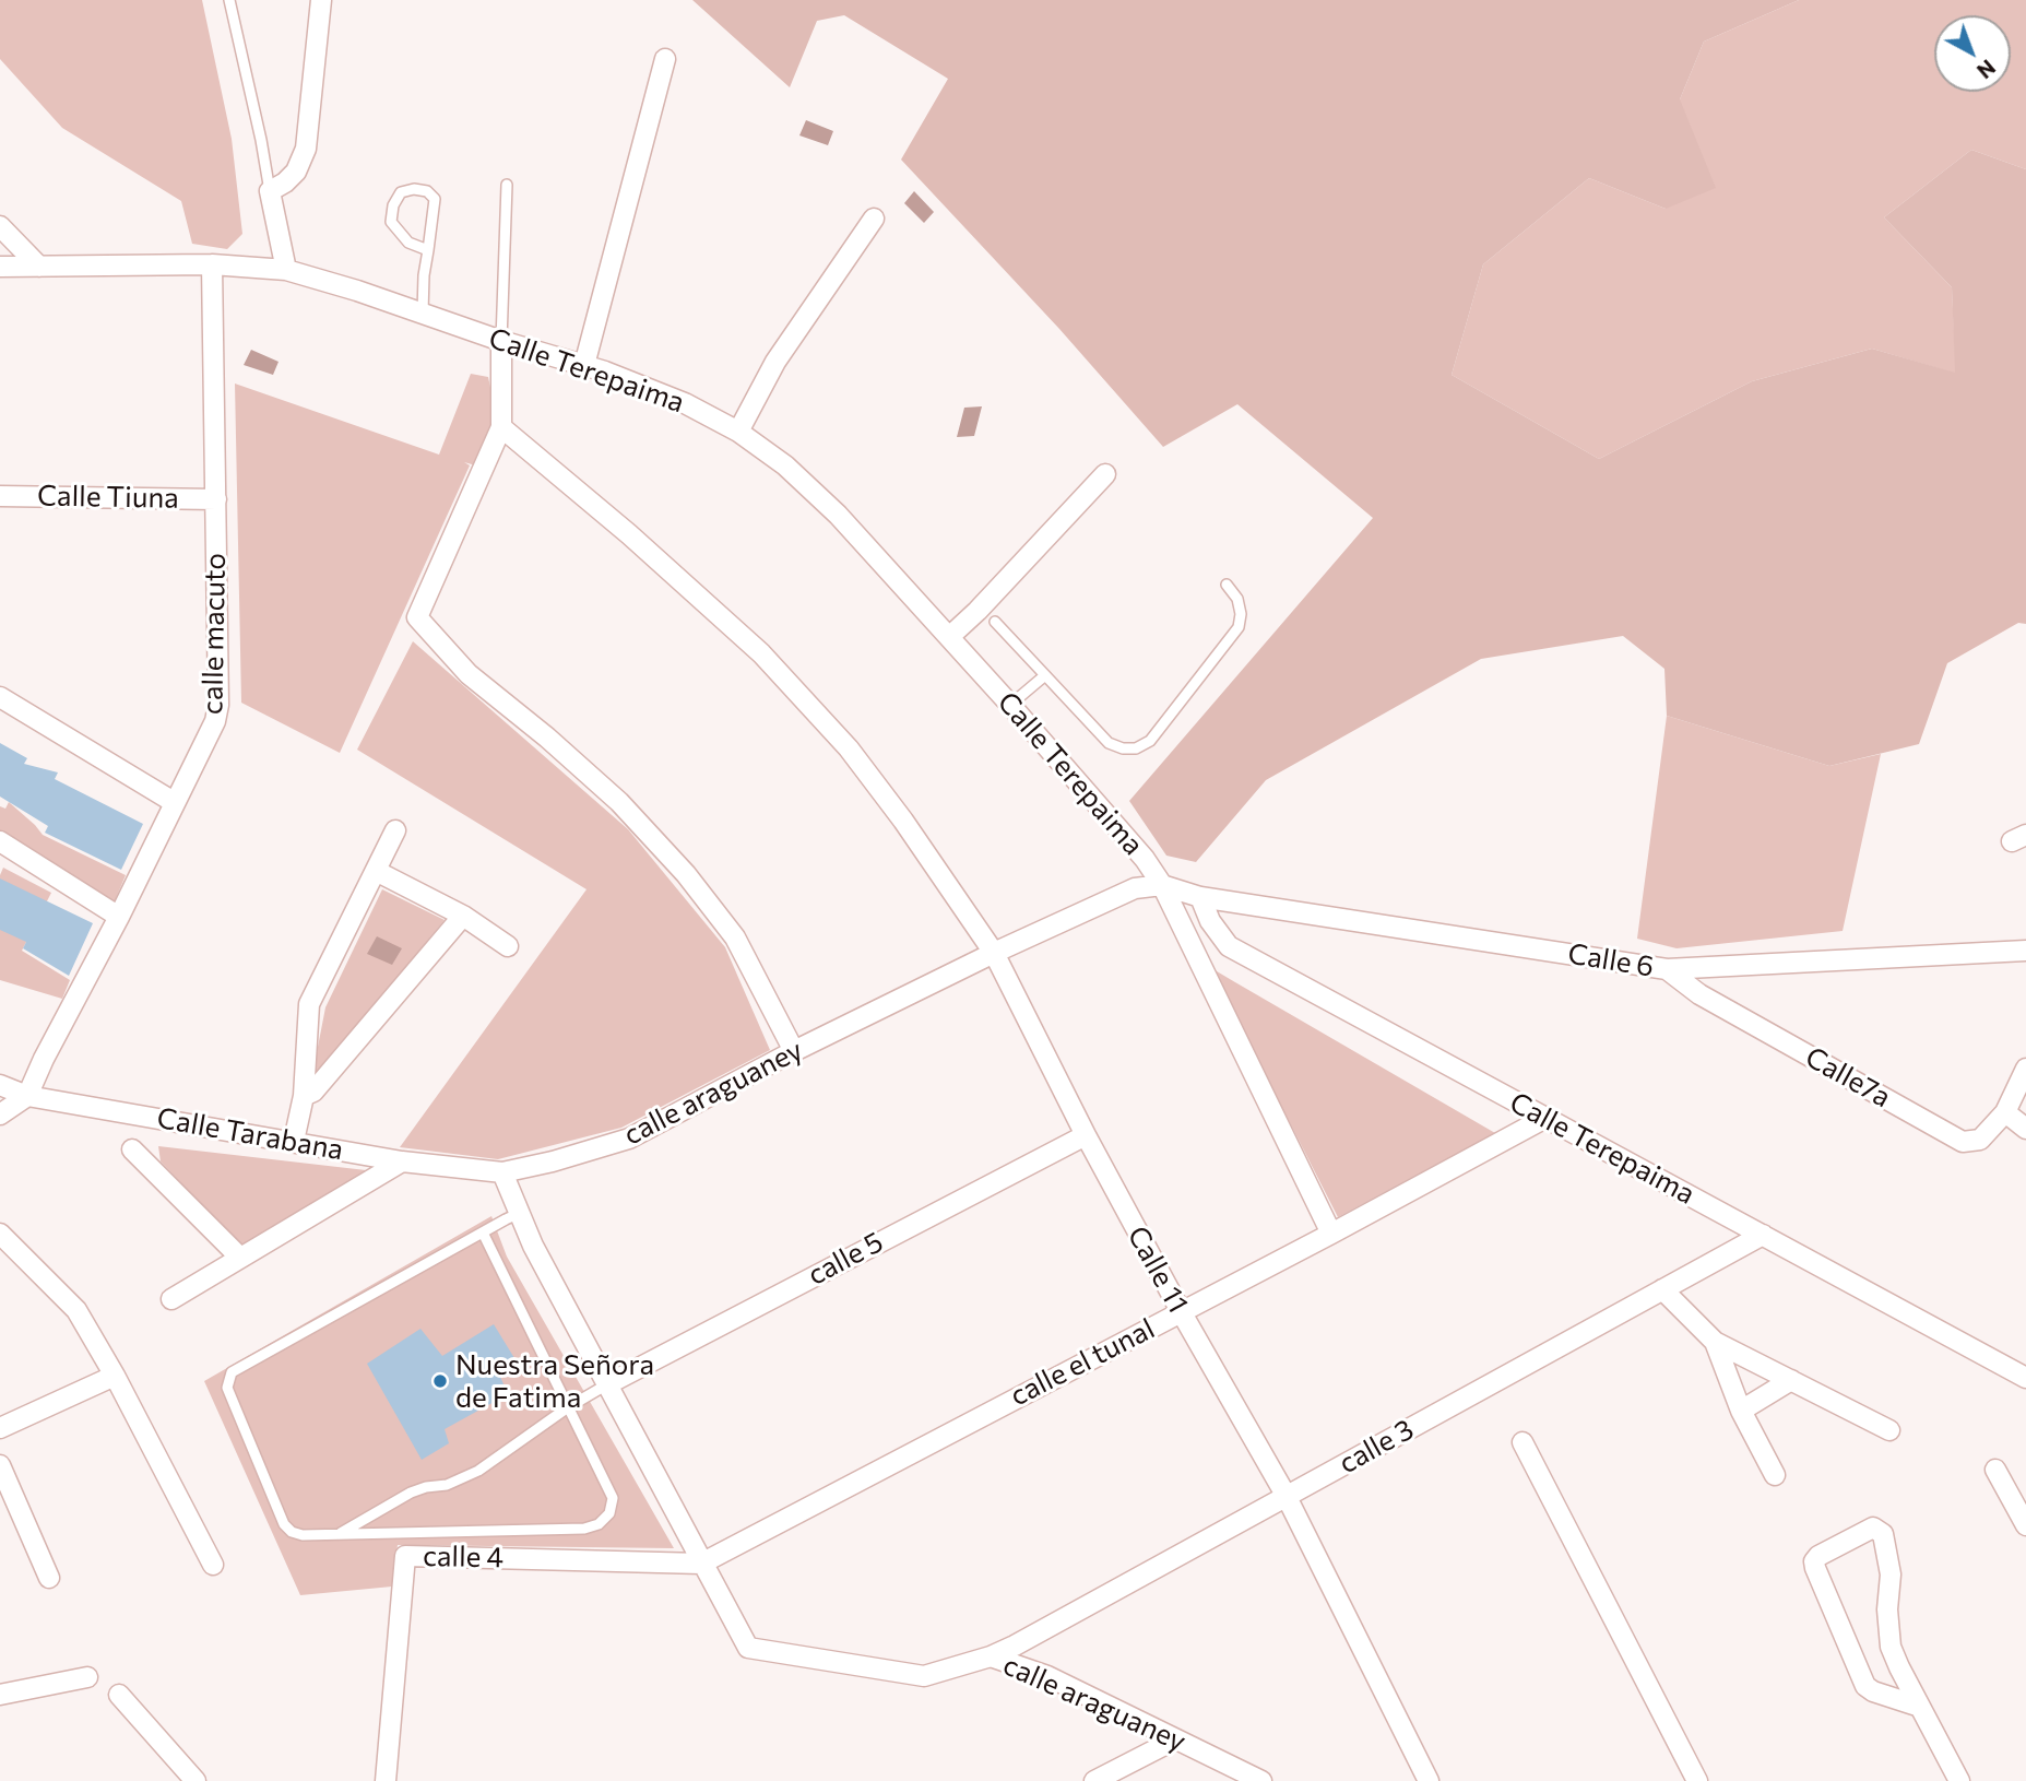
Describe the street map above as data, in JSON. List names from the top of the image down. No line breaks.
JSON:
{"streets":{"street":["Calle Terepaima","Calle Tiuna","calle macuto","Calle 6","Calle7a","calle araguaney","Calle Tarabana","calle 5","Calle 11","calle el tunal","calle 3","calle 4"]},"crossings":[["Calle Terepaima","calle macuto"],["Calle Terepaima","Calle 6"],["Calle Terepaima","calle el tunal"],["Calle Terepaima","calle 3"],["Calle Tiuna","calle macuto"],["calle macuto","Calle Tarabana"],["Calle 6","Calle7a"],["calle araguaney","Calle Tarabana"],["calle araguaney","calle 5"],["calle araguaney","Calle 11"],["calle araguaney","calle el tunal"],["calle araguaney","calle 3"],["calle araguaney","calle 4"],["calle 5","Calle 11"],["Calle 11","calle el tunal"],["Calle 11","calle 3"],["calle el tunal","calle 4"]],"places":["Nuestra Señora de Fatima"],"north":"bottom right"}
